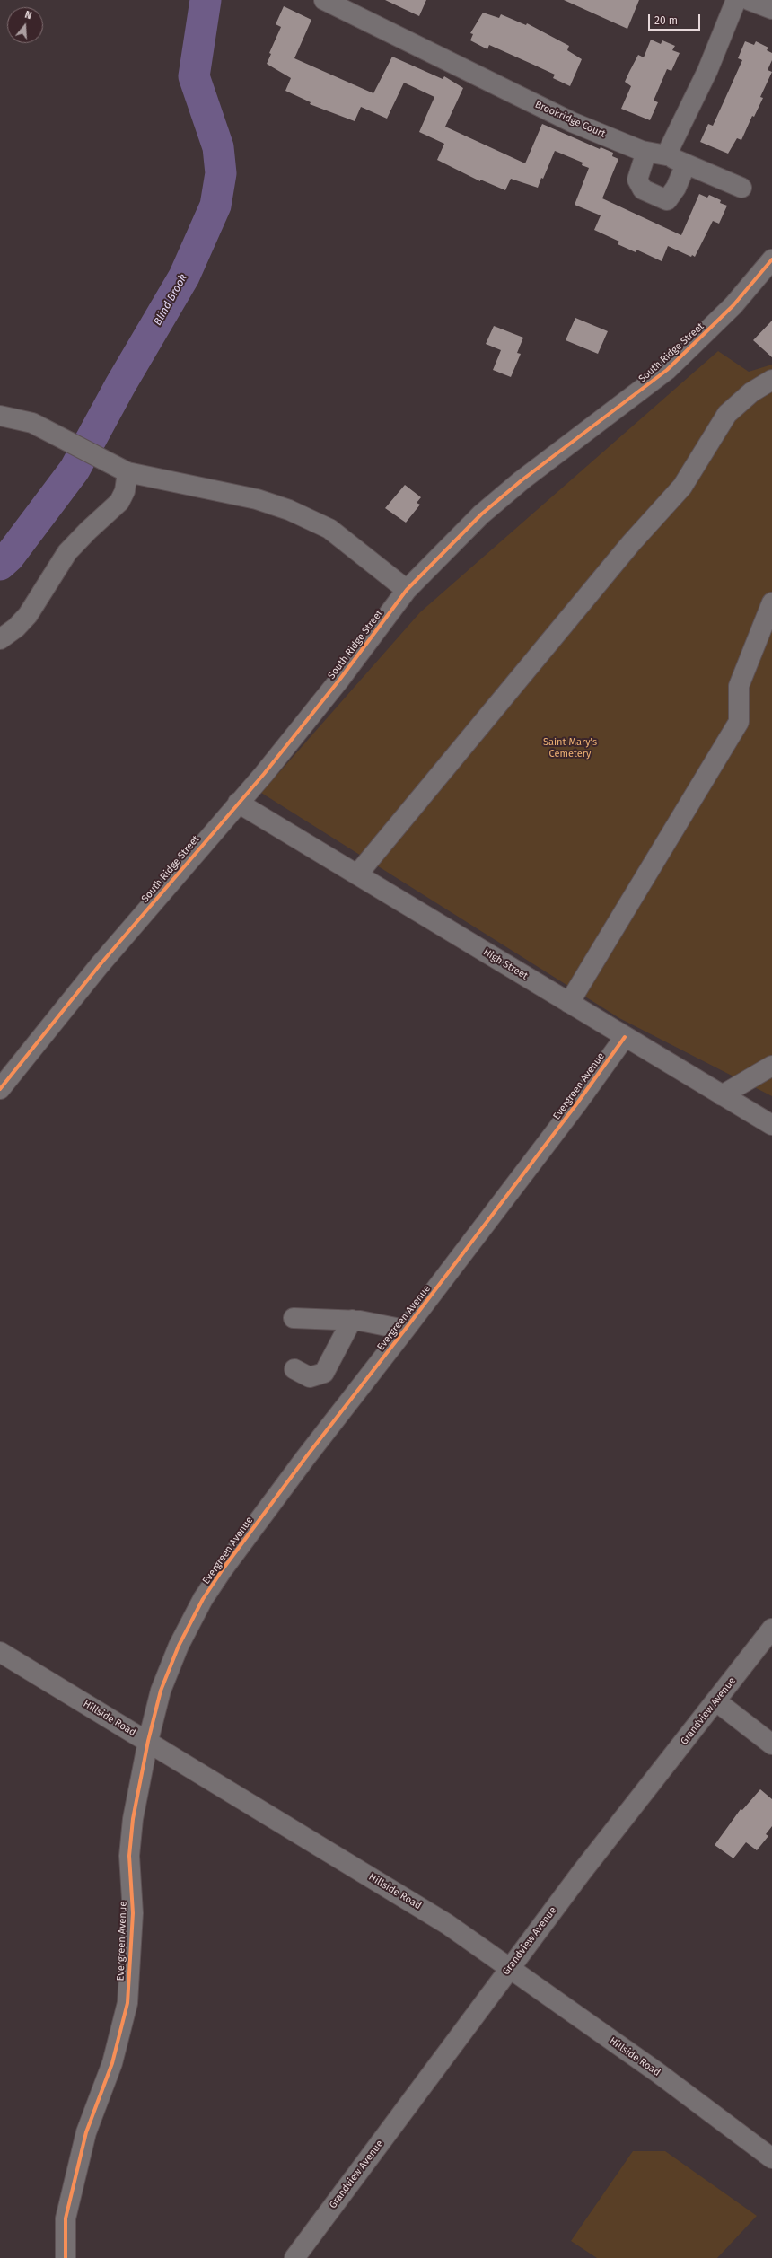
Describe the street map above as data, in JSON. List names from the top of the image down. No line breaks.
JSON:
{"streets":{"street":["Brookridge Court","South Ridge Street","High Street","Evergreen Avenue","Grandview Avenue","Hillside Road"]},"crossings":[["South Ridge Street","High Street"],["High Street","Evergreen Avenue"],["Evergreen Avenue","Hillside Road"],["Grandview Avenue","Hillside Road"]],"water":["Blind Brook"],"parks":["Saint Mary's Cemetery"],"scale_bar":"20 m","north":"top"}
